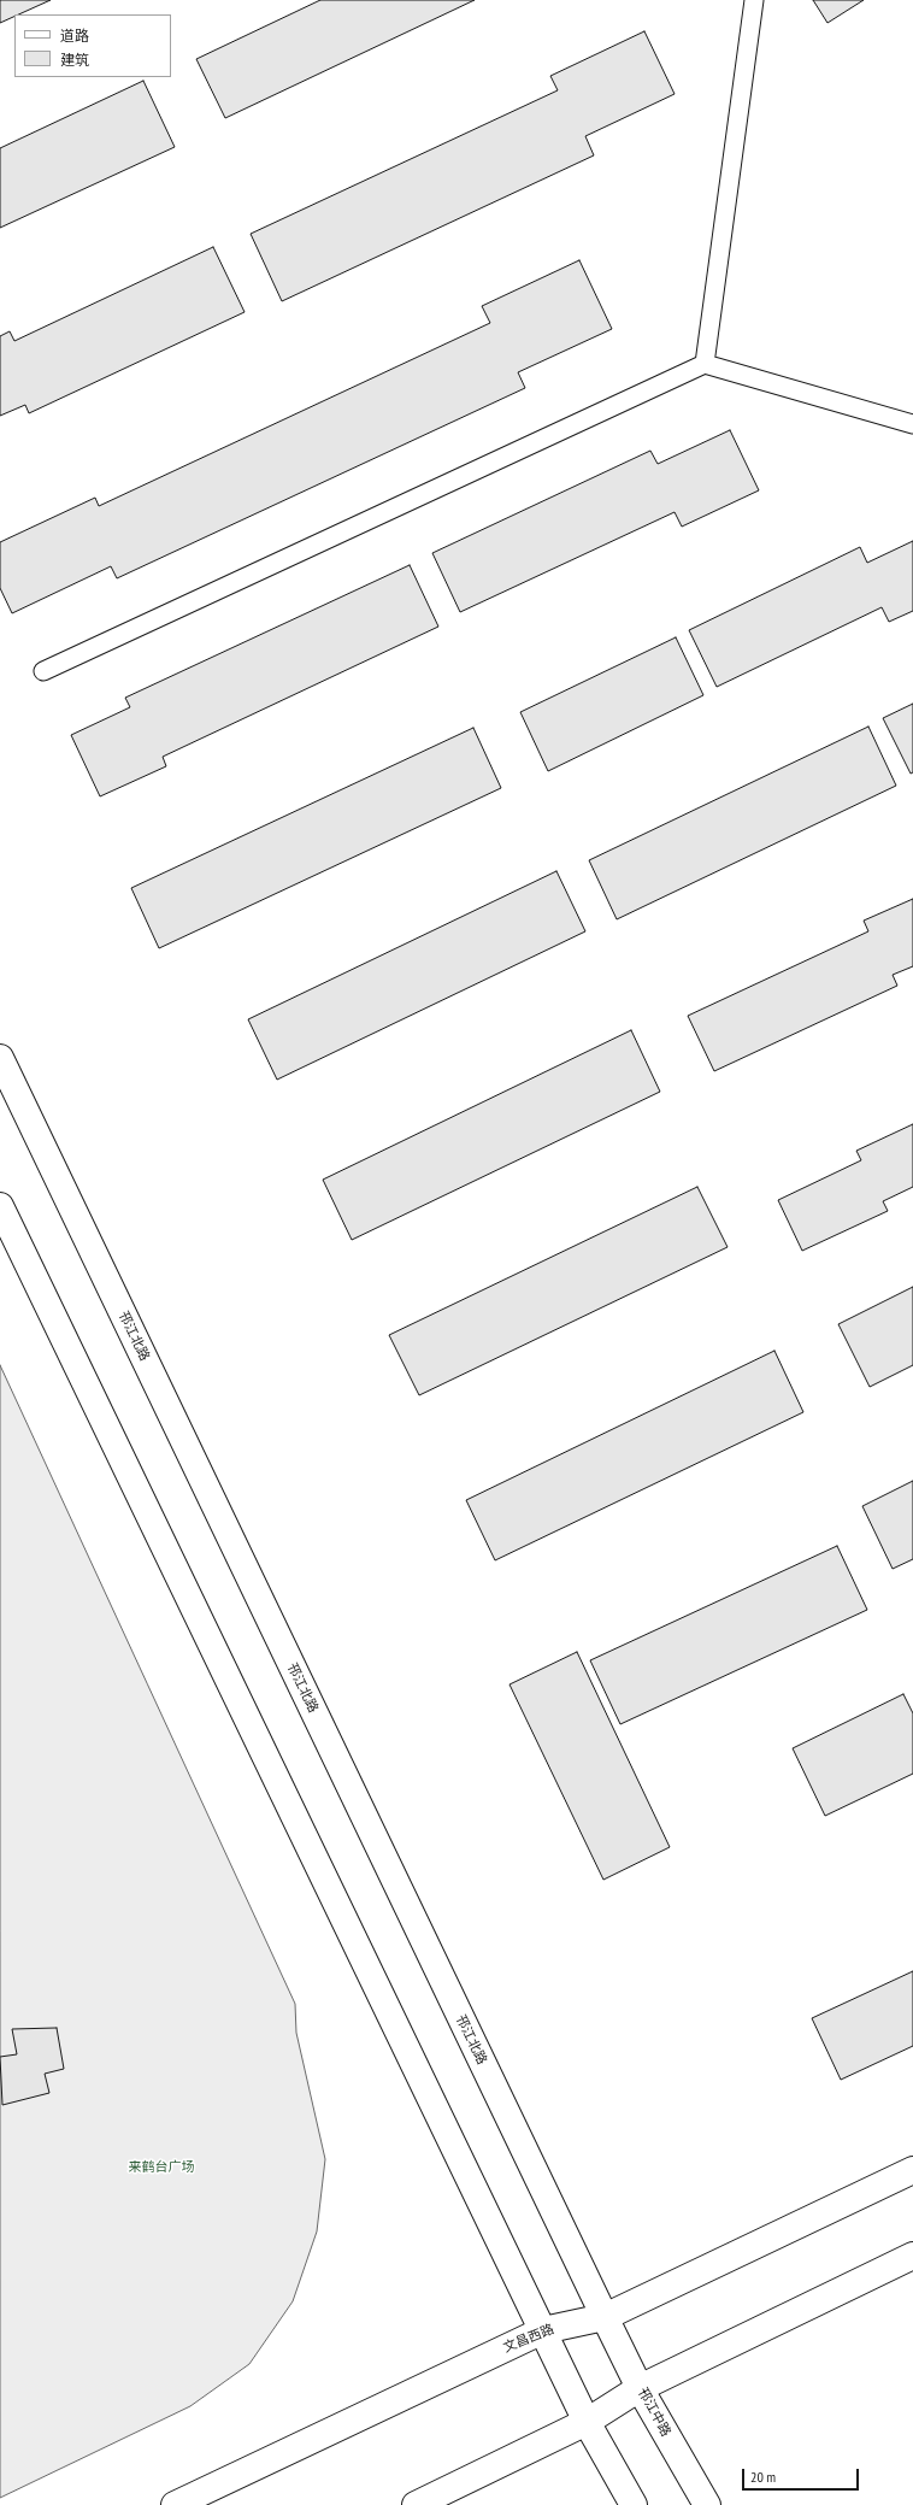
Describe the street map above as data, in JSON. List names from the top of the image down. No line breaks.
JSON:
{"streets":{"main road":["邗江北路","文昌西路","邗江中路"]},"crossings":[["邗江北路","文昌西路"],["邗江北路","邗江中路"],["文昌西路","邗江中路"]],"parks":["来鹤台广场"],"legend":["道路","建筑"],"scale_bar":"20 m"}
